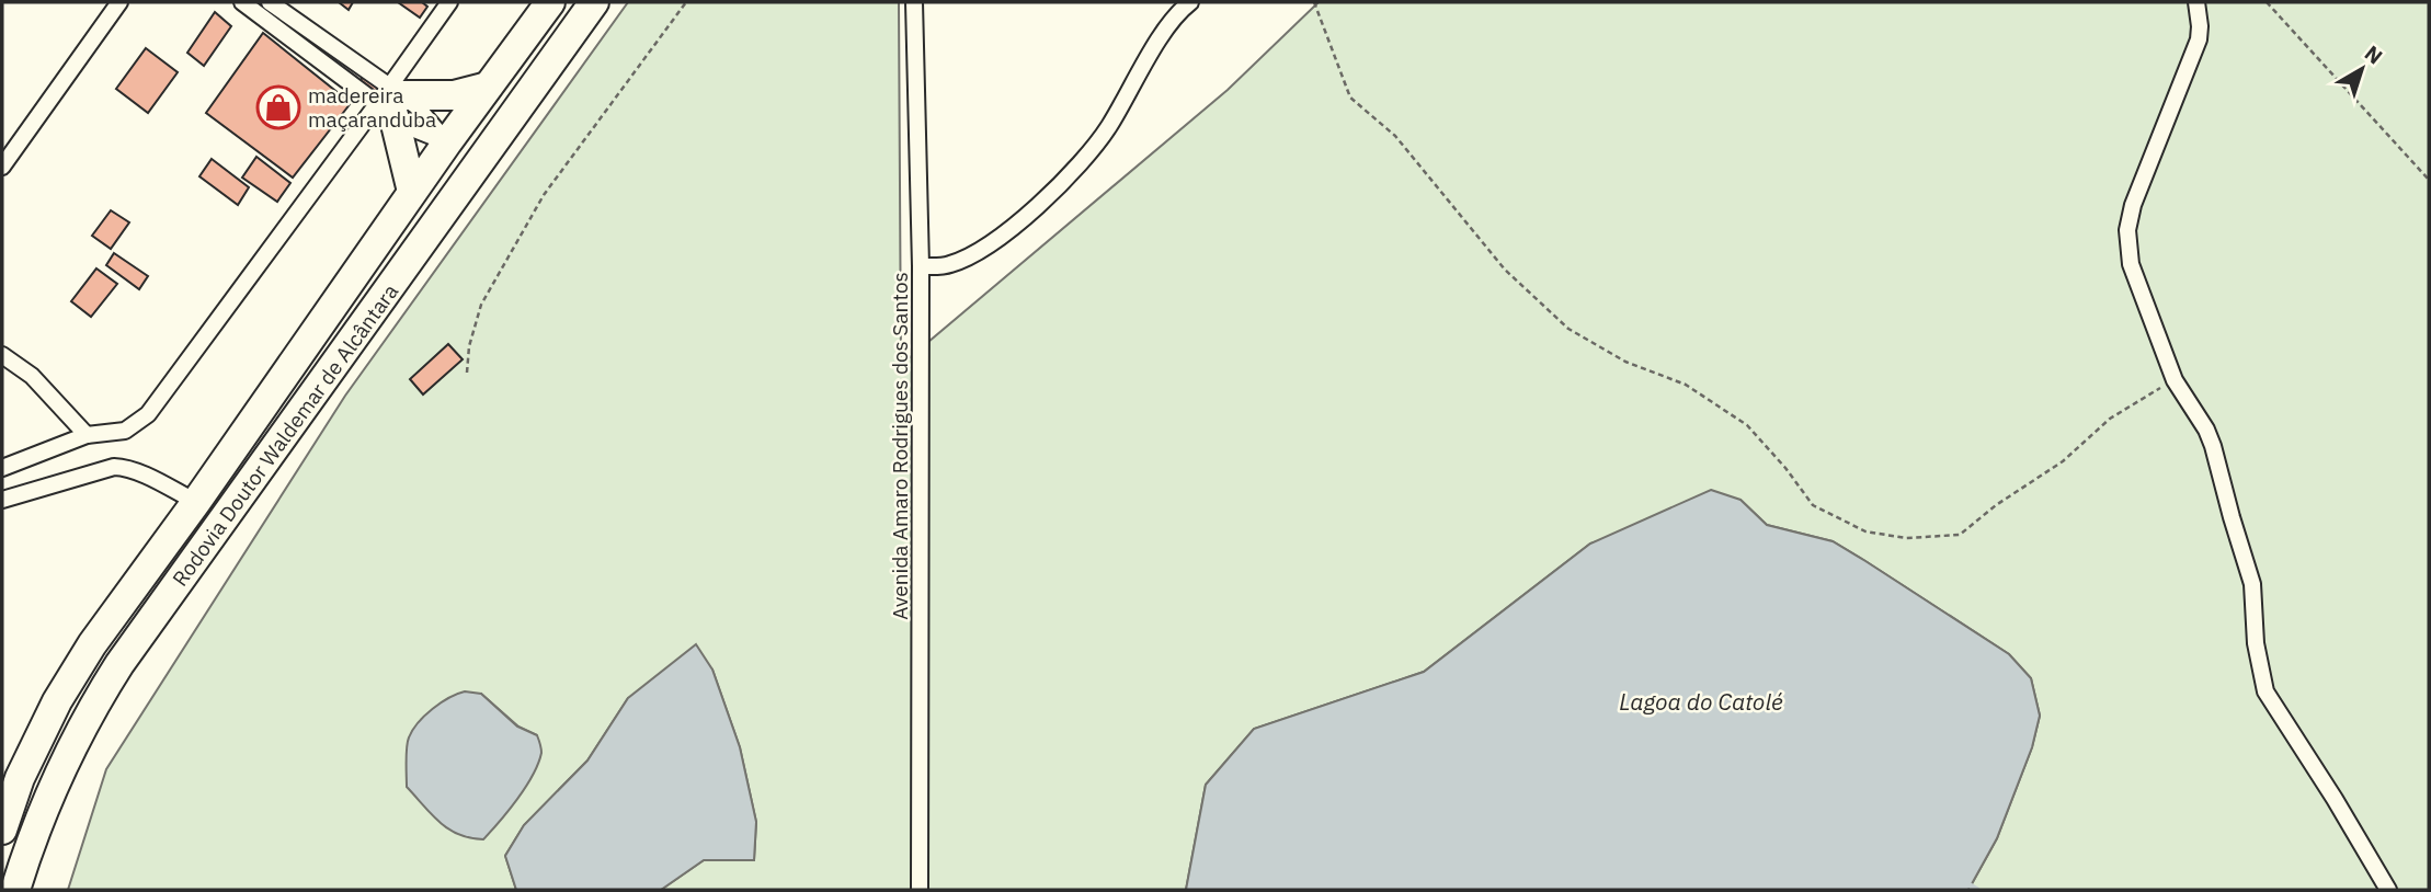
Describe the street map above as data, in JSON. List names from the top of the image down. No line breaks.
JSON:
{"streets":{"highway":["Rodovia Doutor Waldemar de Alcântara"],"street":["Avenida Amaro Rodrigues dos Santos"]},"water":["Lagoa do Catolé"],"places":{"shop":["madereira maçaranduba"]},"north":"top right"}
